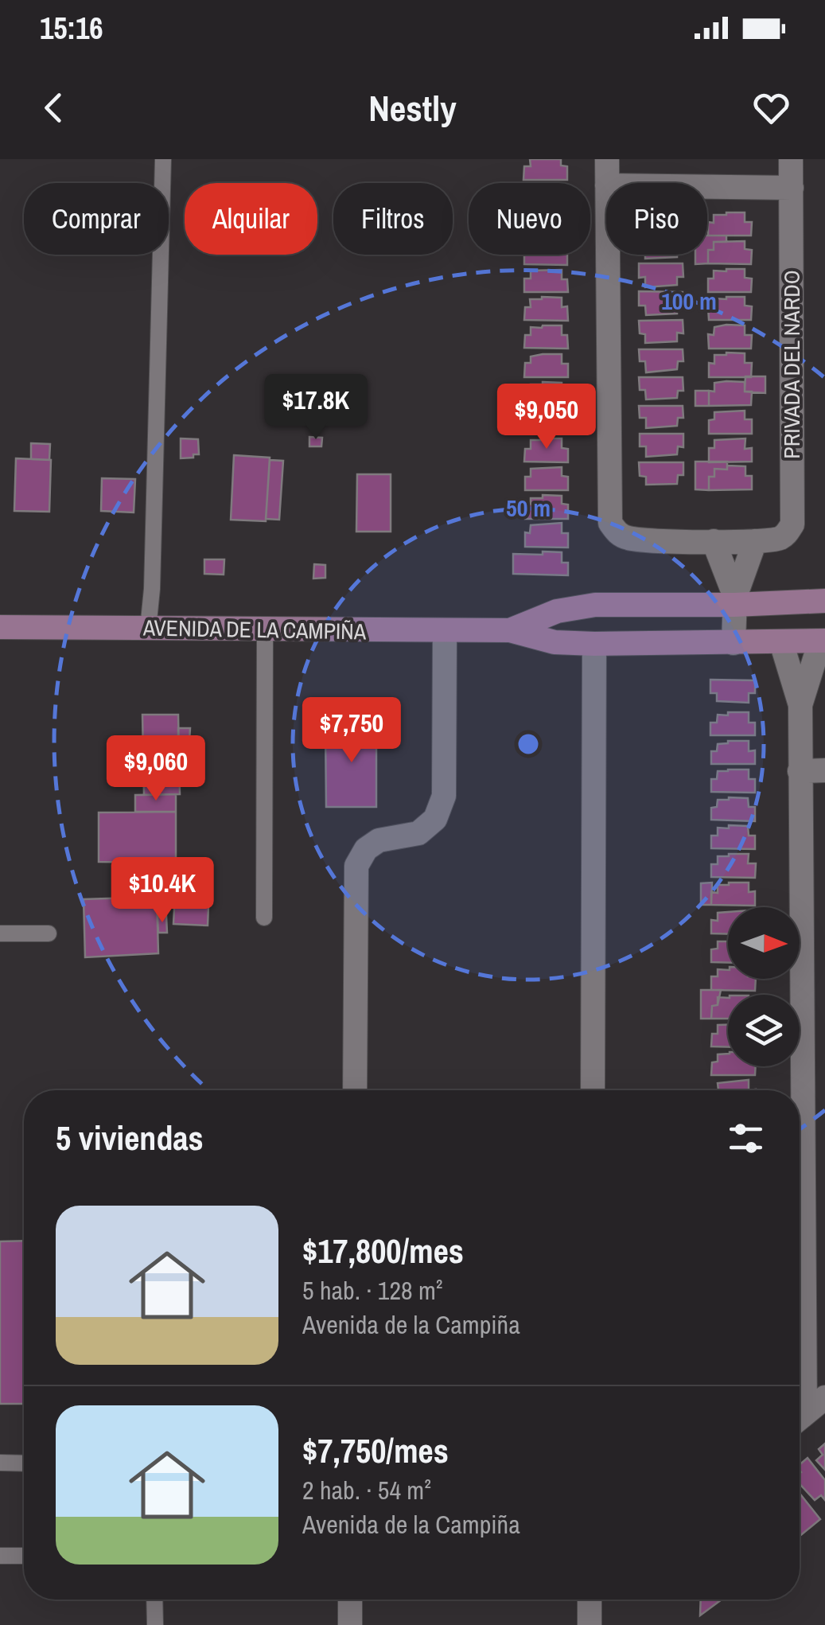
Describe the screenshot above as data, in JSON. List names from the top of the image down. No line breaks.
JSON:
{"streets":{"street":["PRIVADA DEL NARDO","AVENIDA DE LA CAMPIÑA"]},"north":"right","page":{"status":"15:16","header":"Nestly","chip":["Comprar","Alquilar","Filtros","Nuevo","Piso"],"price":["$17.8K","$9,050","$7,750","$9,060","$10.4K"],"heading":"5 viviendas","list":[{"name":"$17,800/mes","note":"5 hab. · 128 m² · Avenida de la Campiña"},{"name":"$7,750/mes","note":"2 hab. · 54 m² · Avenida de la Campiña"}]},"rings":["100 m","50 m"]}
